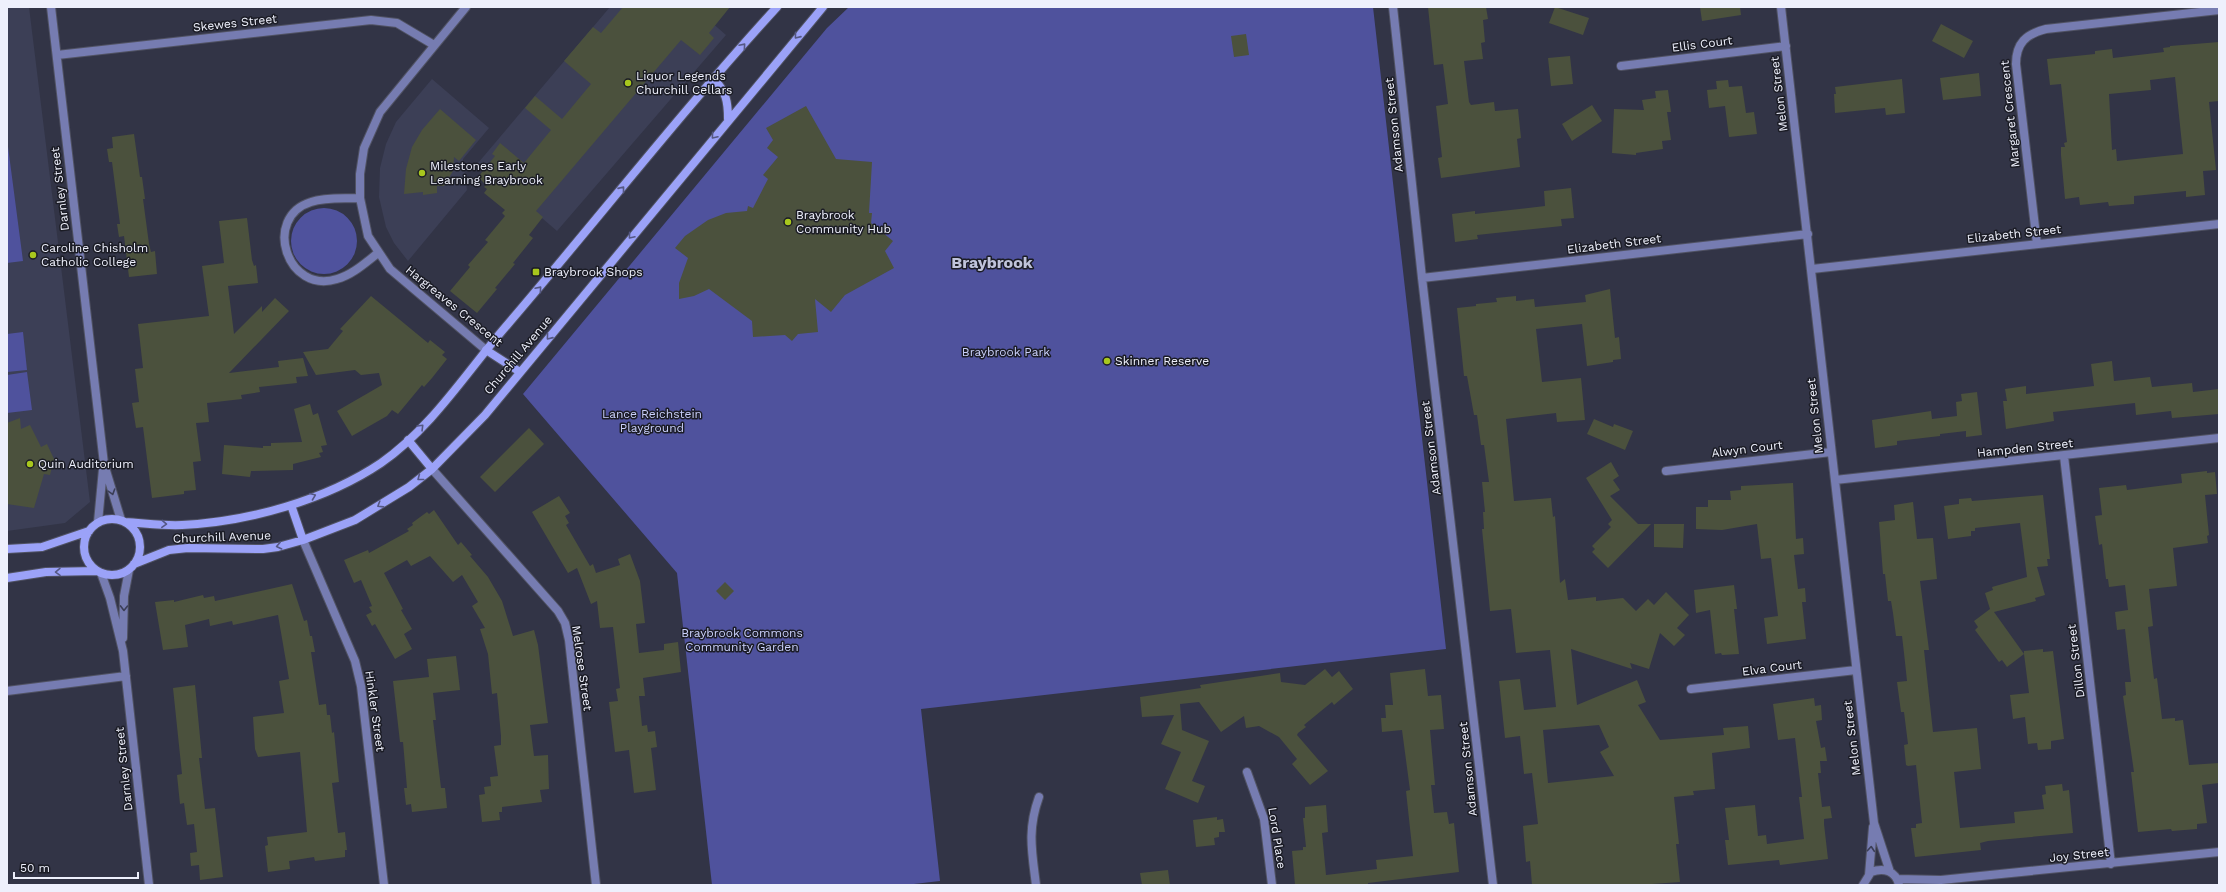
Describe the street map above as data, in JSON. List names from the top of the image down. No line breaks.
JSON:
{"streets":{"main road":["Hargreaves Crescent","Churchill Avenue","Melrose Street","Hinkler Street"],"street":["Skewes Street","Ellis Court","Melon Street","Margaret Crescent","Adamson Street","Darnley Street","Elizabeth Street","Hampden Street","Alwyn Court","Dillon Street","Elva Court","Lord Place","Joy Street"]},"crossings":[["Skewes Street","Darnley Street"],["Skewes Street","Hargreaves Crescent"],["Ellis Court","Melon Street"],["Melon Street","Elizabeth Street"],["Melon Street","Hampden Street"],["Melon Street","Alwyn Court"],["Melon Street","Elva Court"],["Margaret Crescent","Elizabeth Street"],["Adamson Street","Elizabeth Street"],["Darnley Street","Churchill Avenue"],["Hargreaves Crescent","Churchill Avenue"],["Churchill Avenue","Melrose Street"],["Churchill Avenue","Hinkler Street"],["Hampden Street","Dillon Street"],["Dillon Street","Joy Street"]],"districts":["Braybrook"],"parks":["Braybrook Park","Lance Reichstein Playground","Braybrook Commons Community Garden"],"places":{"other":["Liquor Legends Churchill Cellars","Milestones Early Learning Braybrook","Braybrook Community Hub","Caroline Chisholm Catholic College","Skinner Reserve","Quin Auditorium"],"transit":["Braybrook Shops"]},"scale_bar":"50 m"}
